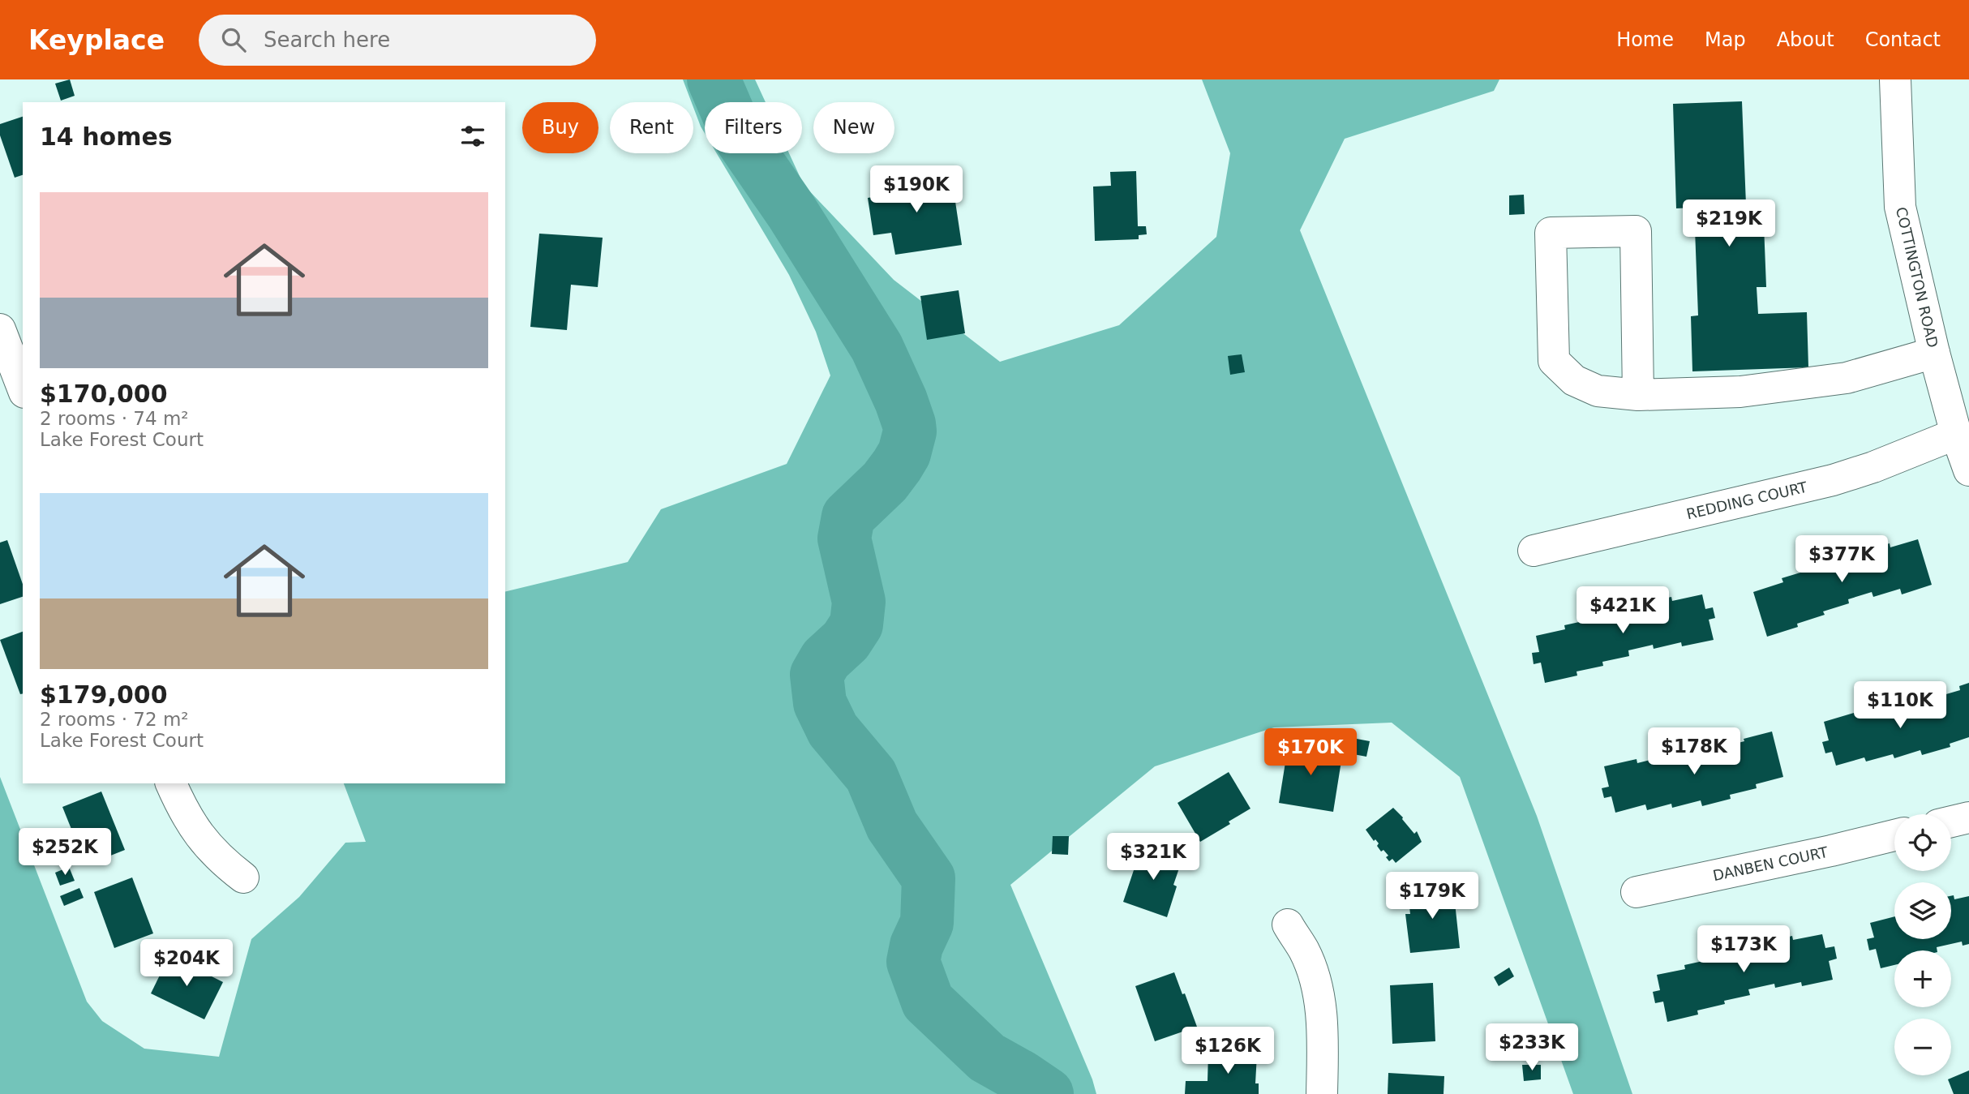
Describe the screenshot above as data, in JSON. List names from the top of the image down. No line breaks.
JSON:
{"streets":{"street":["COTTINGTON ROAD","REDDING COURT","DANBEN COURT"]},"crossings":[["COTTINGTON ROAD","REDDING COURT"]],"page":{"header":"Keyplace","search":"Search here","nav":["Home","Map","About","Contact"],"chip":["Buy","Rent","Filters","New"],"heading":"14 homes","price":["$190K","$219K","$377K","$421K","$110K","$178K","$170K","$252K","$321K","$179K","$173K","$204K","$233K","$126K"],"list":[{"name":"$170,000","note":"2 rooms · 74 m² · Lake Forest Court"},{"name":"$179,000","note":"2 rooms · 72 m² · Lake Forest Court"}],"map_buttons":["+","−"]}}
